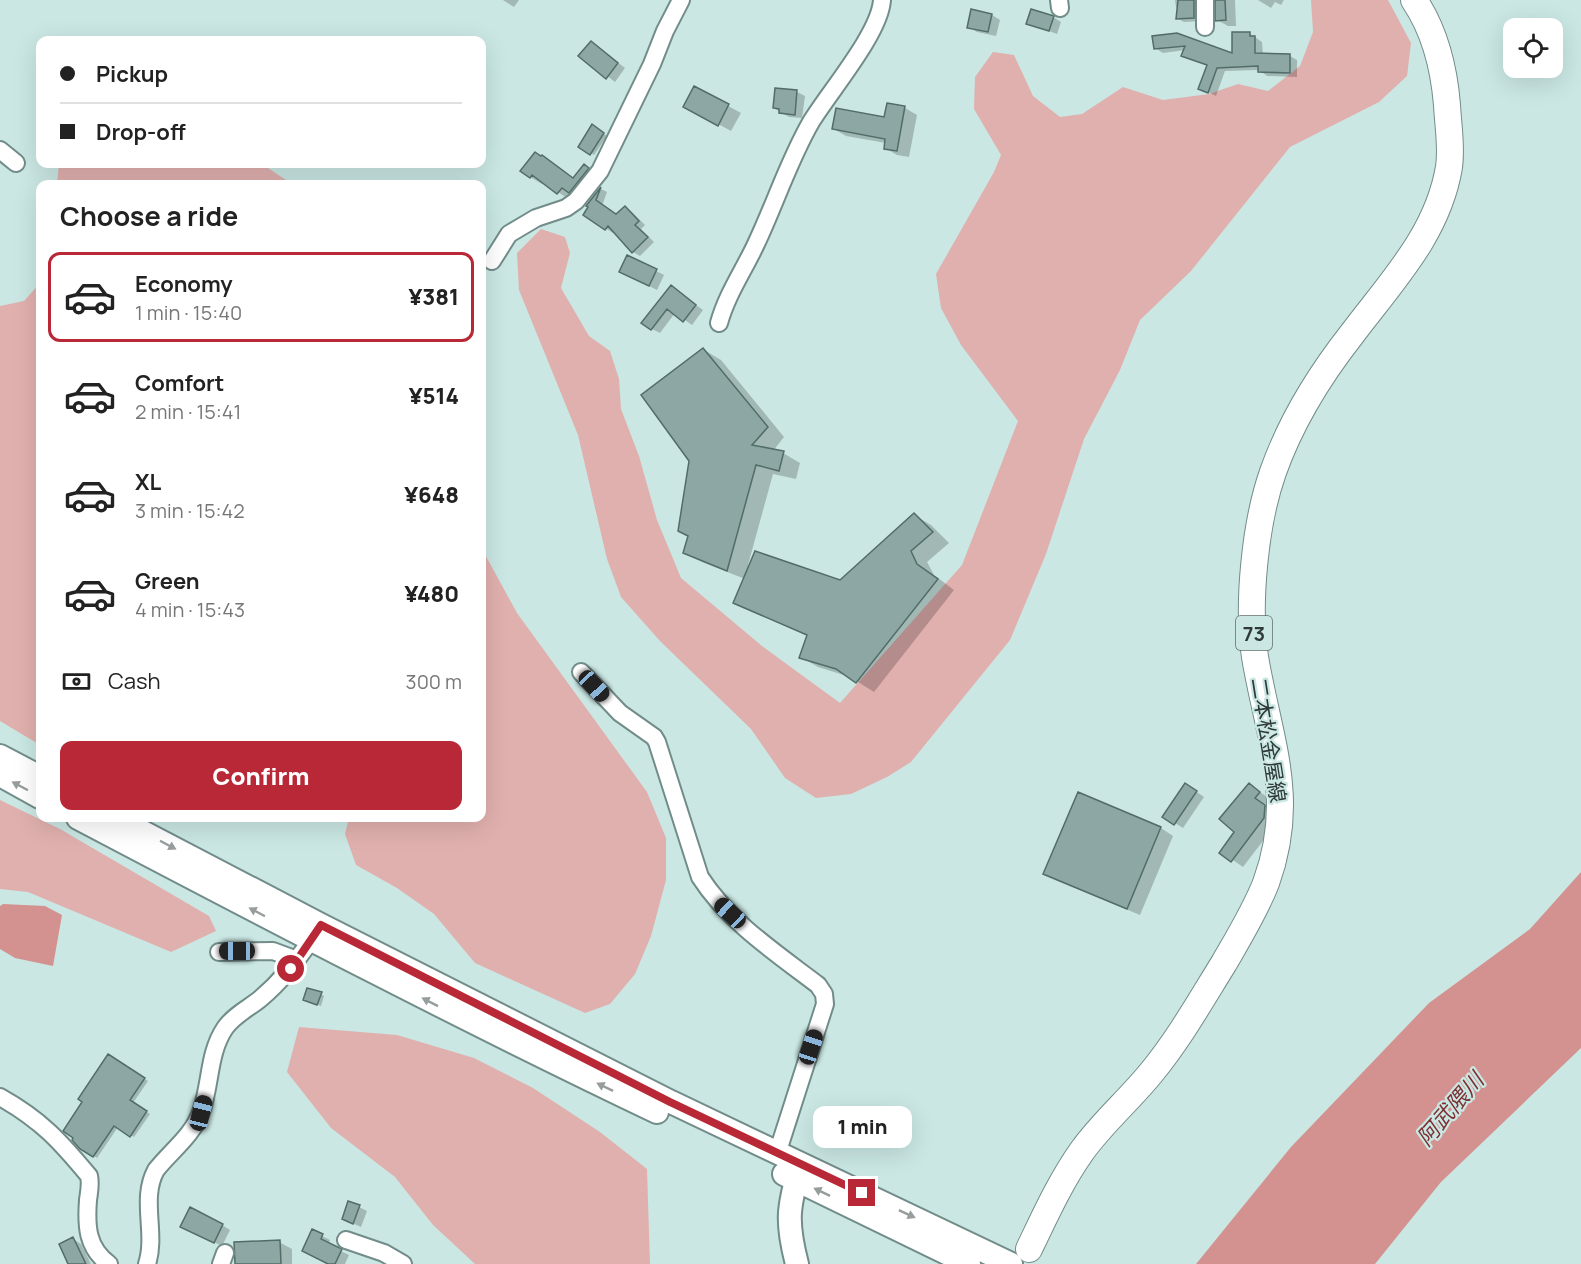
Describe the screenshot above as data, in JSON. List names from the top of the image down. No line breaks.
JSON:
{"streets":{"main road":["73","二本松金屋線"]},"water":["阿武隈川"],"page":{"banner":["Pickup","Drop-off"],"heading":"Choose a ride","list":[{"name":"Economy","note":"1 min · 15:40","value":"¥381"},{"name":"Comfort","note":"2 min · 15:41","value":"¥514"},{"name":"XL","note":"3 min · 15:42","value":"¥648"},{"name":"Green","note":"4 min · 15:43","value":"¥480"}],"pay":["Cash","300 m"],"buttons":"Confirm","bubble":"1 min"}}
